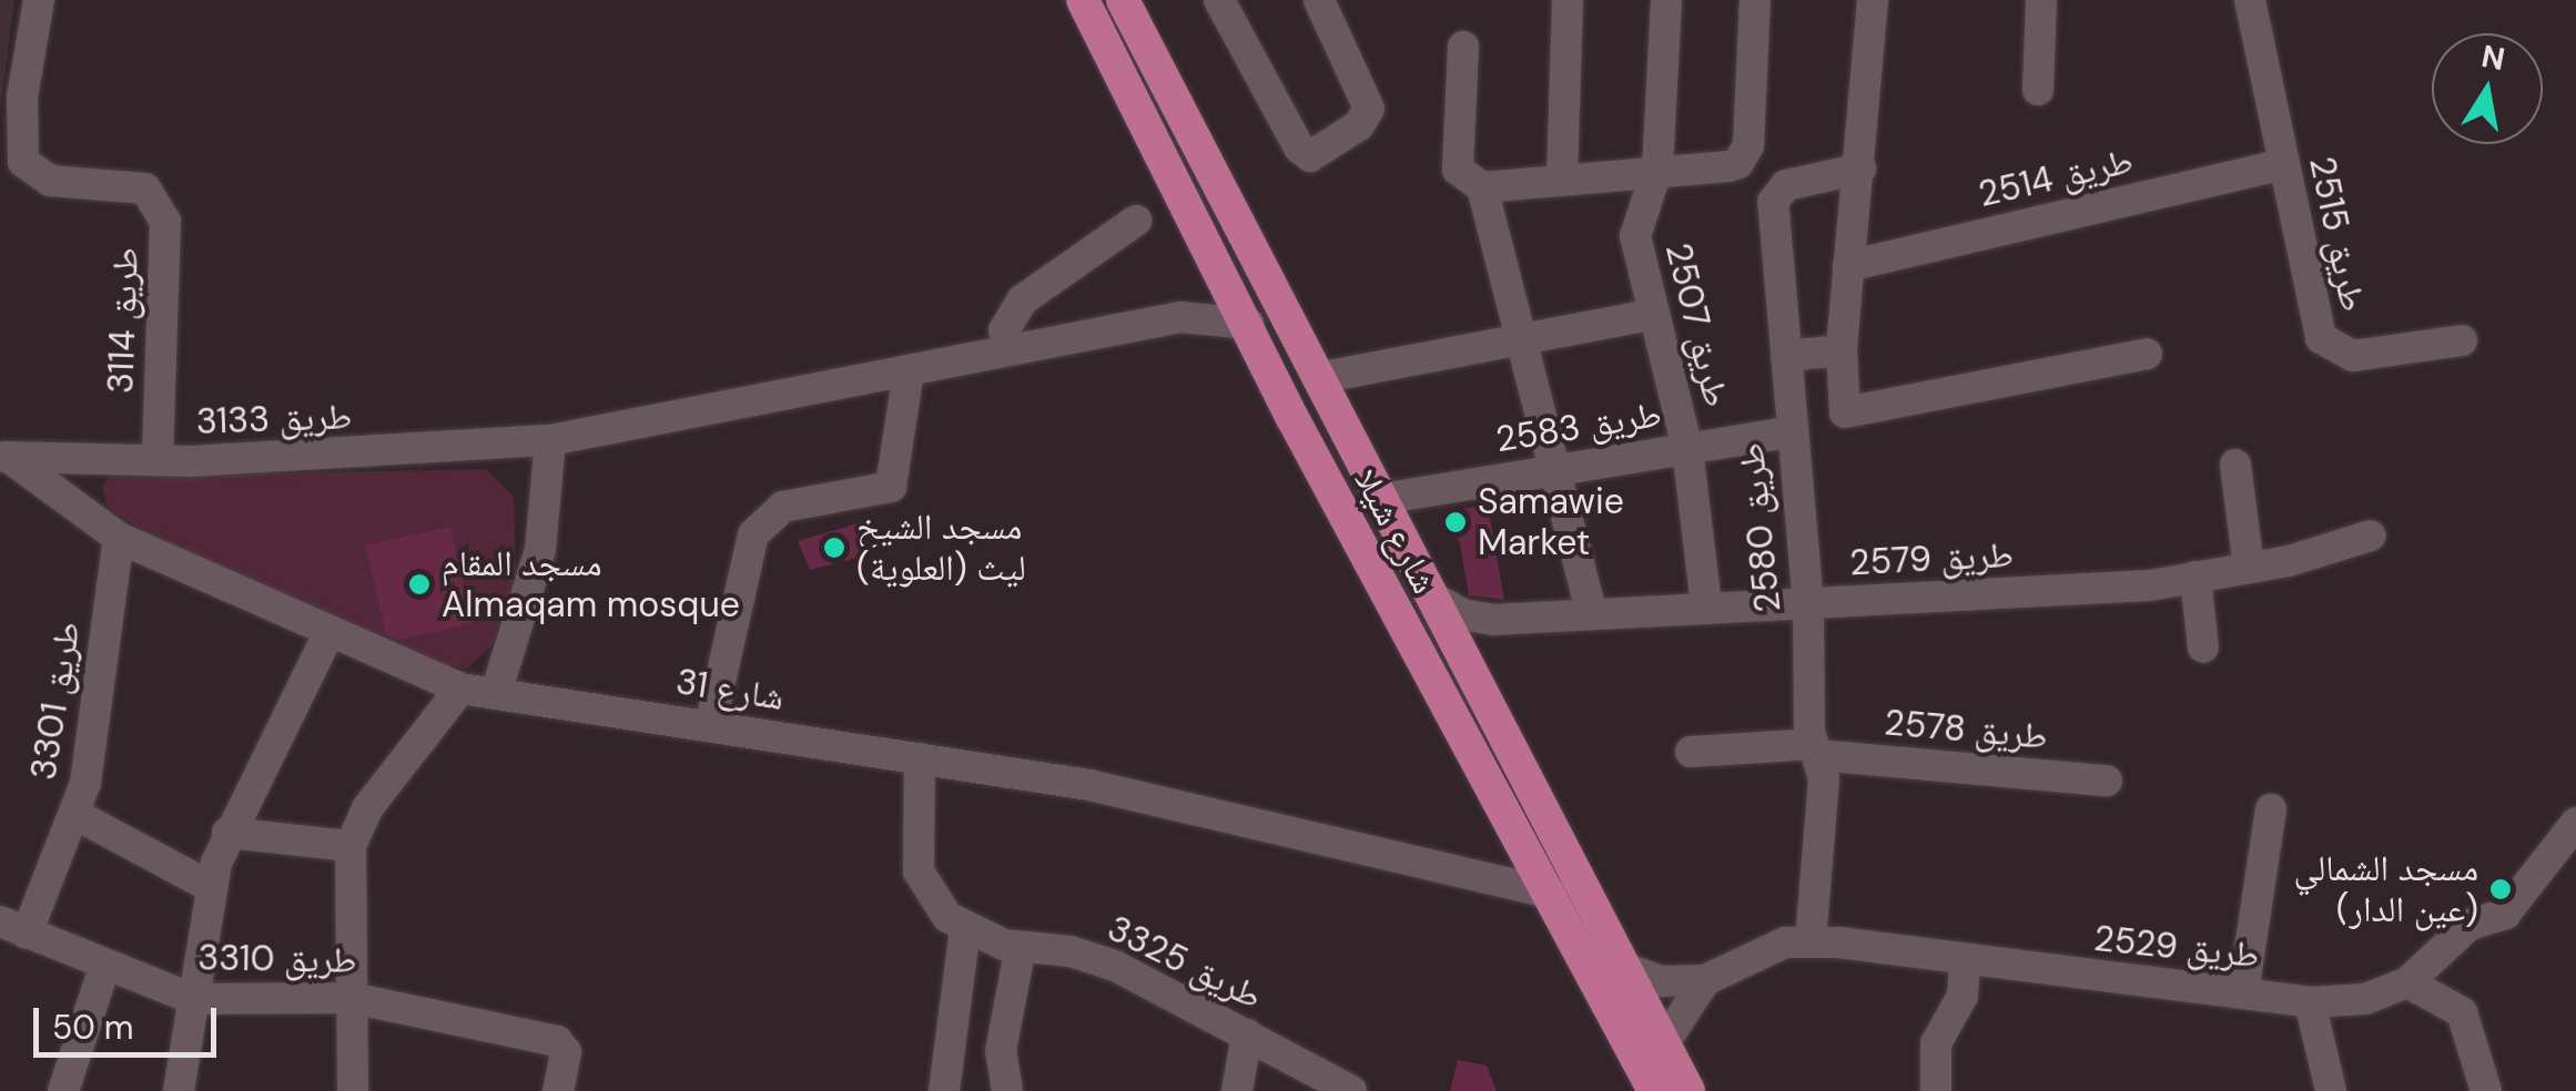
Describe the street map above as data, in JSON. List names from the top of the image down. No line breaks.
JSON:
{"streets":{"main road":["شارع شيلا"],"street":["طريق 2514","طريق 2515","طريق 3114","طريق 2507","طريق 3133","طريق 2583","طريق 2580","طريق 2579","شارع 31","طريق 3301","طريق 2578","طريق 2529","طريق 3310","طريق 3325"]},"crossings":[["طريق 2514","طريق 2515"],["طريق 3114","طريق 3133"],["طريق 2507","طريق 2583"],["طريق 2507","طريق 2579"],["طريق 3133","شارع شيلا"],["طريق 3133","شارع 31"],["طريق 2583","طريق 2580"],["طريق 2583","شارع شيلا"],["طريق 2580","طريق 2579"],["طريق 2580","طريق 2578"],["طريق 2580","طريق 2529"],["شارع شيلا","طريق 2579"],["شارع شيلا","شارع 31"],["شارع شيلا","طريق 2529"],["شارع 31","طريق 3301"],["شارع 31","طريق 3325"],["طريق 3301","طريق 3310"]],"places":["Samawie Market","مسجد الشيخ ليث (العلوية)","مسجد المقام Almaqam mosque","مسجد الشمالي (عين الدار)"],"scale_bar":"50 m","north":"top"}
